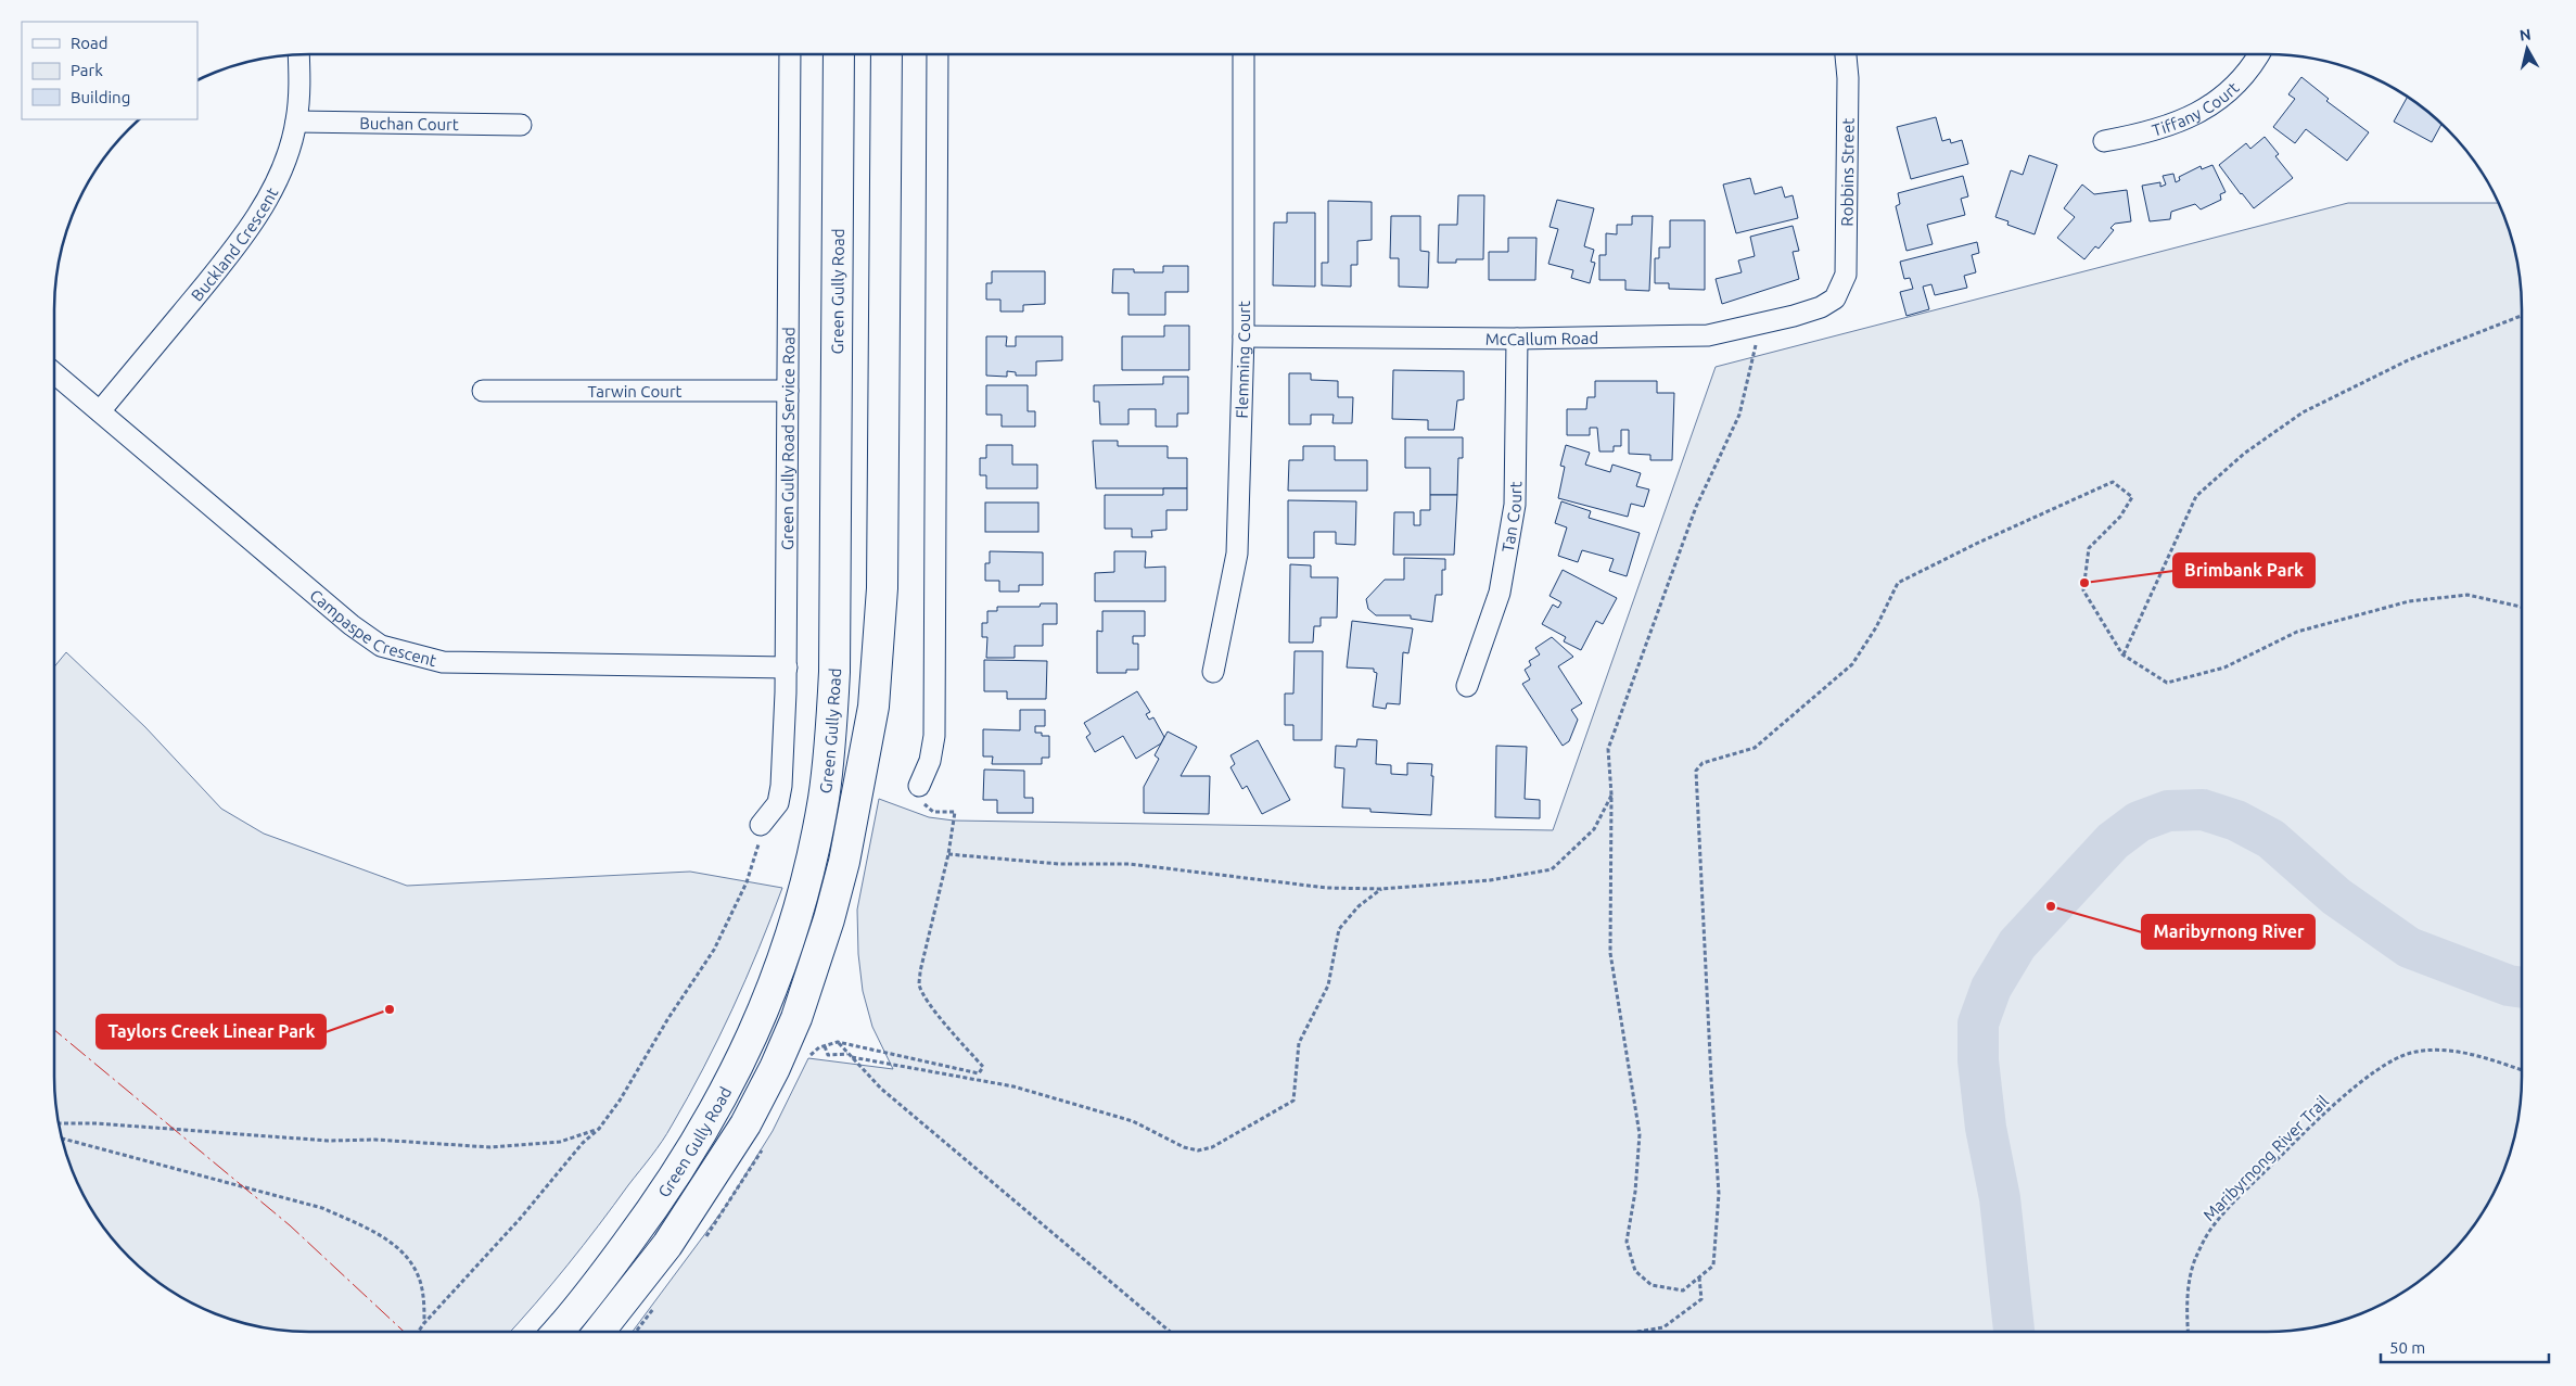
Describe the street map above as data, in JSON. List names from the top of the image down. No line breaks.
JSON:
{"streets":{"main road":["Green Gully Road"],"street":["Tiffany Court","Buchan Court","Robbins Street","Buckland Crescent","McCallum Road","Flemming Court","Tarwin Court","Green Gully Road Service Road","Tan Court","Campaspe Crescent"],"path":["Maribyrnong River Trail"]},"crossings":[["Buchan Court","Buckland Crescent"],["Robbins Street","McCallum Road"],["Buckland Crescent","Campaspe Crescent"],["McCallum Road","Flemming Court"],["McCallum Road","Tan Court"],["Tarwin Court","Green Gully Road Service Road"],["Green Gully Road Service Road","Campaspe Crescent"]],"places":["Brimbank Park","Maribyrnong River","Taylors Creek Linear Park"],"legend":["Road","Park","Building"],"scale_bar":"50 m","north":"top"}
